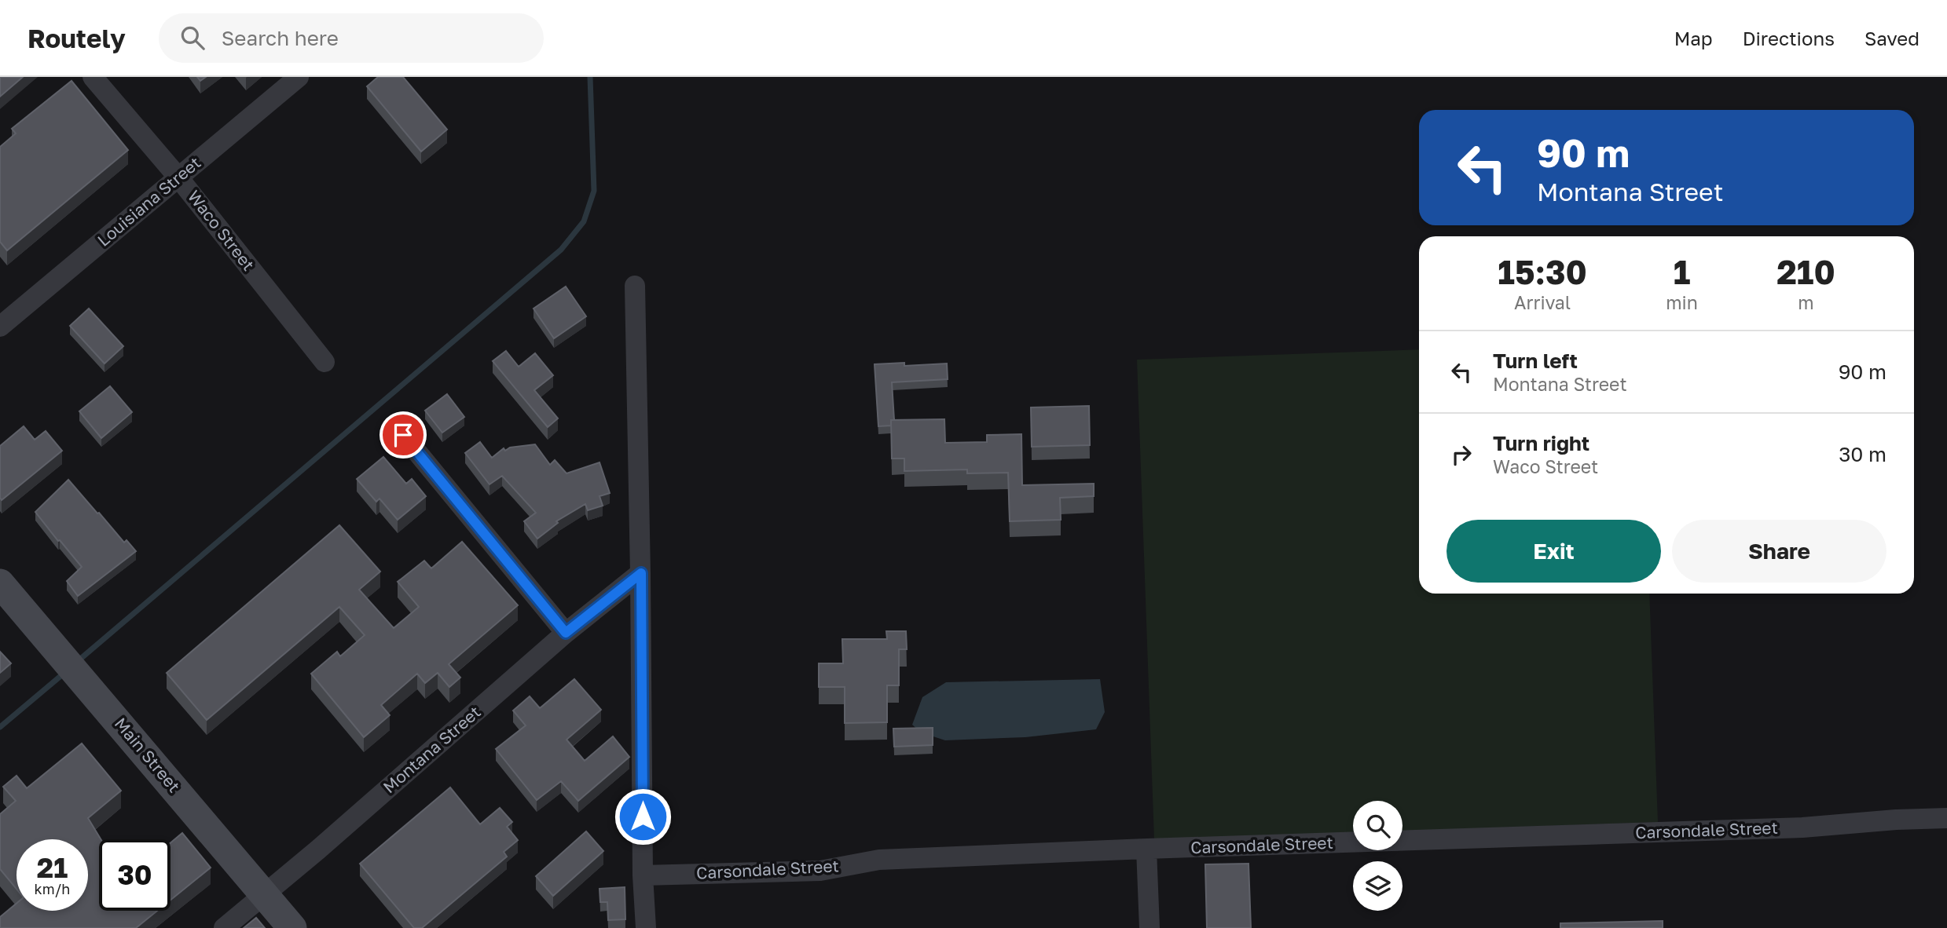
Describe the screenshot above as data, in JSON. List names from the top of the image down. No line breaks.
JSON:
{"streets":{"street":["Louisiana Street","Waco Street","Montana Street","Main Street","Carsondale Street"]},"crossings":[["Louisiana Street","Waco Street"],["Montana Street","Main Street"]],"page":{"header":"Routely","search":"Search here","nav":["Map","Directions","Saved"],"turn":["90 m","Montana Street"],"eta":["15:30","Arrival","1","min","210","m"],"list":[{"name":"Turn left","note":"Montana Street","value":"90 m"},{"name":"Turn right","note":"Waco Street","value":"30 m"}],"buttons":["Exit","Share"],"speed":"21 km/h","limit":"30"}}
